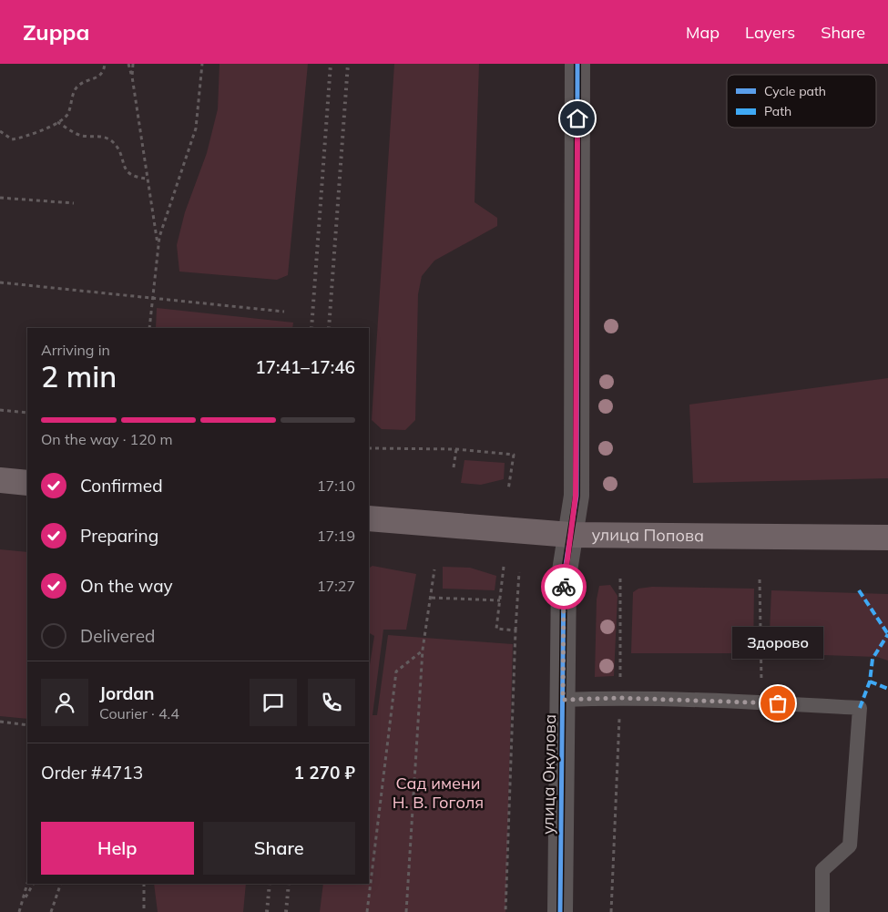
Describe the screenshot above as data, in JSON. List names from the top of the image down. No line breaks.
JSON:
{"streets":{"main road":["улица Попова"],"street":["улица Окулова"]},"crossings":[["улица Попова","улица Окулова"]],"parks":["Сад имени Н. В. Гоголя"],"places":["Здорово"],"legend":["Cycle path","Path"],"page":{"header":"Zuppa","nav":["Map","Layers","Share"],"heading":["2 min","Arriving in","17:41–17:46"],"panel":["Jordan","Courier · 4.4","Order #4713","1 270 ₽"],"bar":"On the way · 120 m","list":[["Confirmed","17:10"],["Preparing","17:19"],["On the way","17:27"],"Delivered"],"bubble":"Здорово","buttons":["Help","Share"]}}
